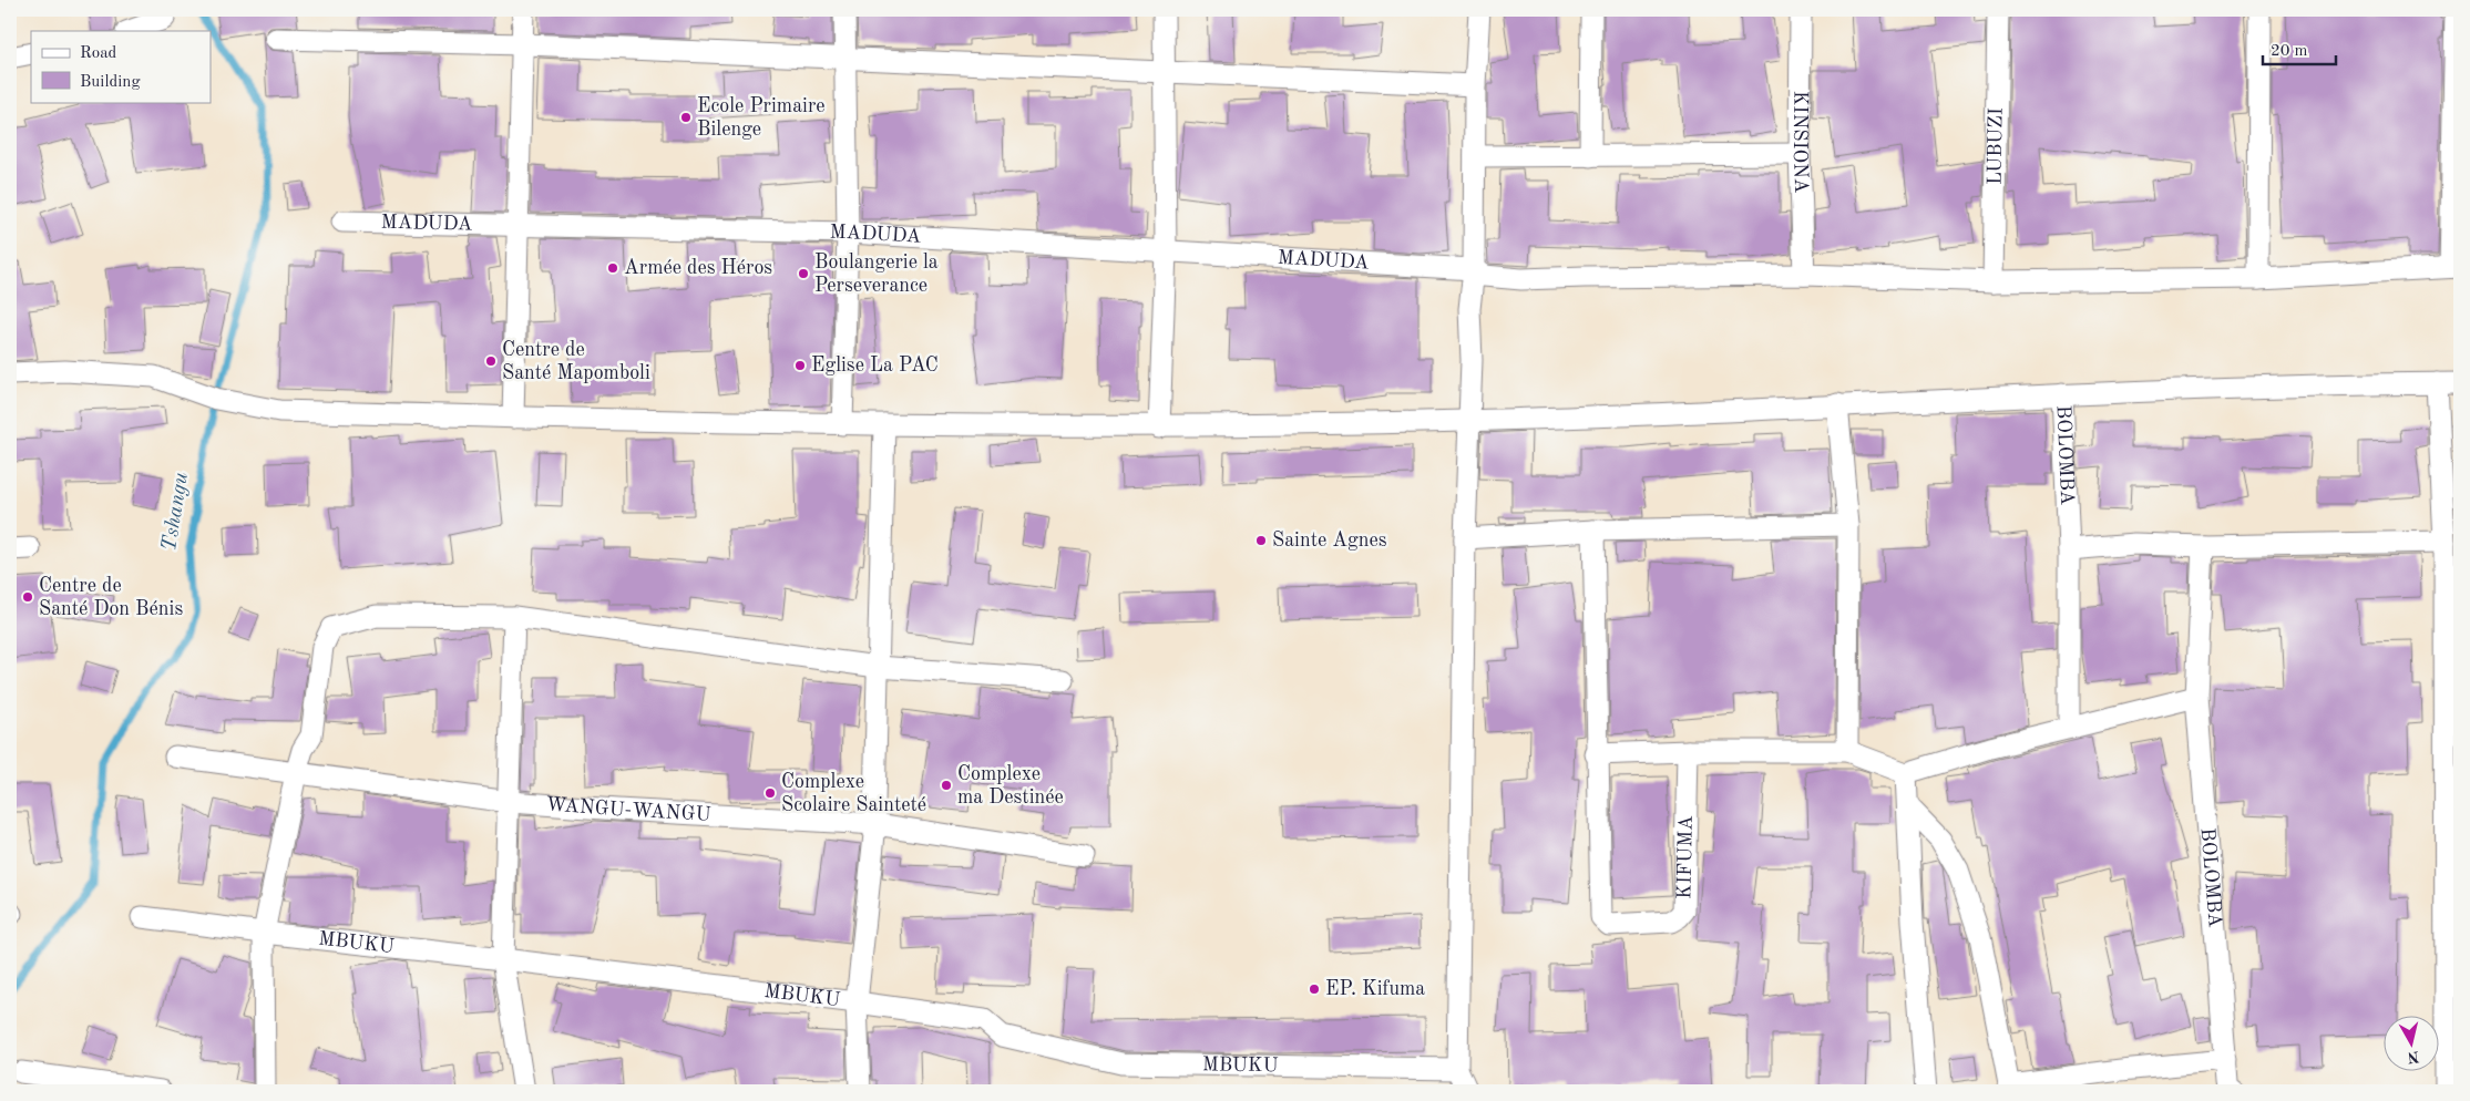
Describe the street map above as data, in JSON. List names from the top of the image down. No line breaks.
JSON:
{"streets":{"street":["KINSIONA","LUBUZI","MADUDA","BOLOMBA","WANGU-WANGU","KIFUMA","MBUKU"]},"crossings":[["KINSIONA","MADUDA"],["LUBUZI","MADUDA"]],"water":["Tshangu"],"places":["Ecole Primaire Bilenge","Armée des Héros","Boulangerie la Perseverance","Centre de Santé Mapomboli","Eglise La PAC","Sainte Agnes","Centre de Santé Don Bénis","Complexe ma Destinée","Complexe Scolaire Sainteté","EP. Kifuma"],"legend":["Road","Building"],"scale_bar":"20 m","north":"bottom"}
